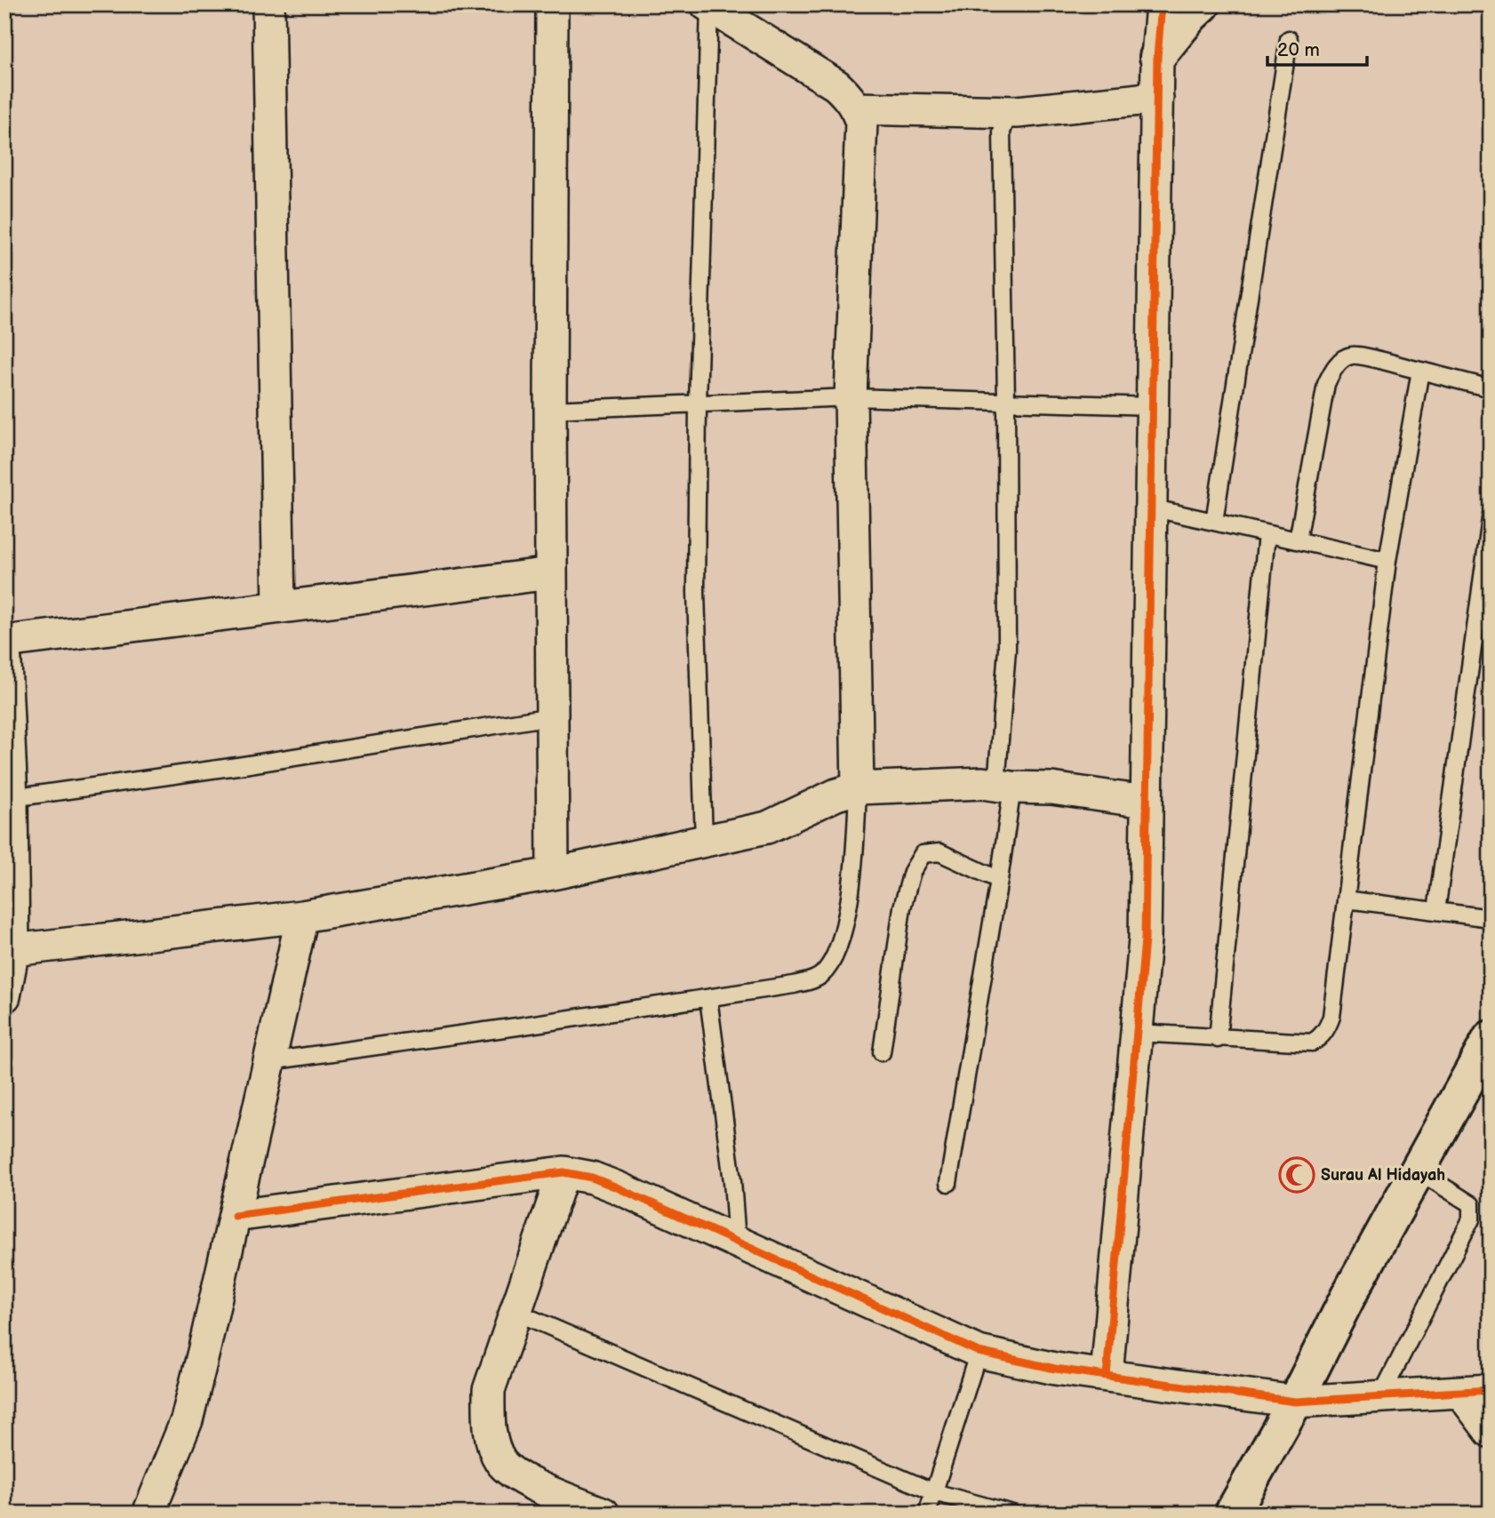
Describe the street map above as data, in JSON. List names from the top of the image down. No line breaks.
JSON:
{"places":{"mosque":["Surau Al Hidayah"]},"scale_bar":"20 m"}
